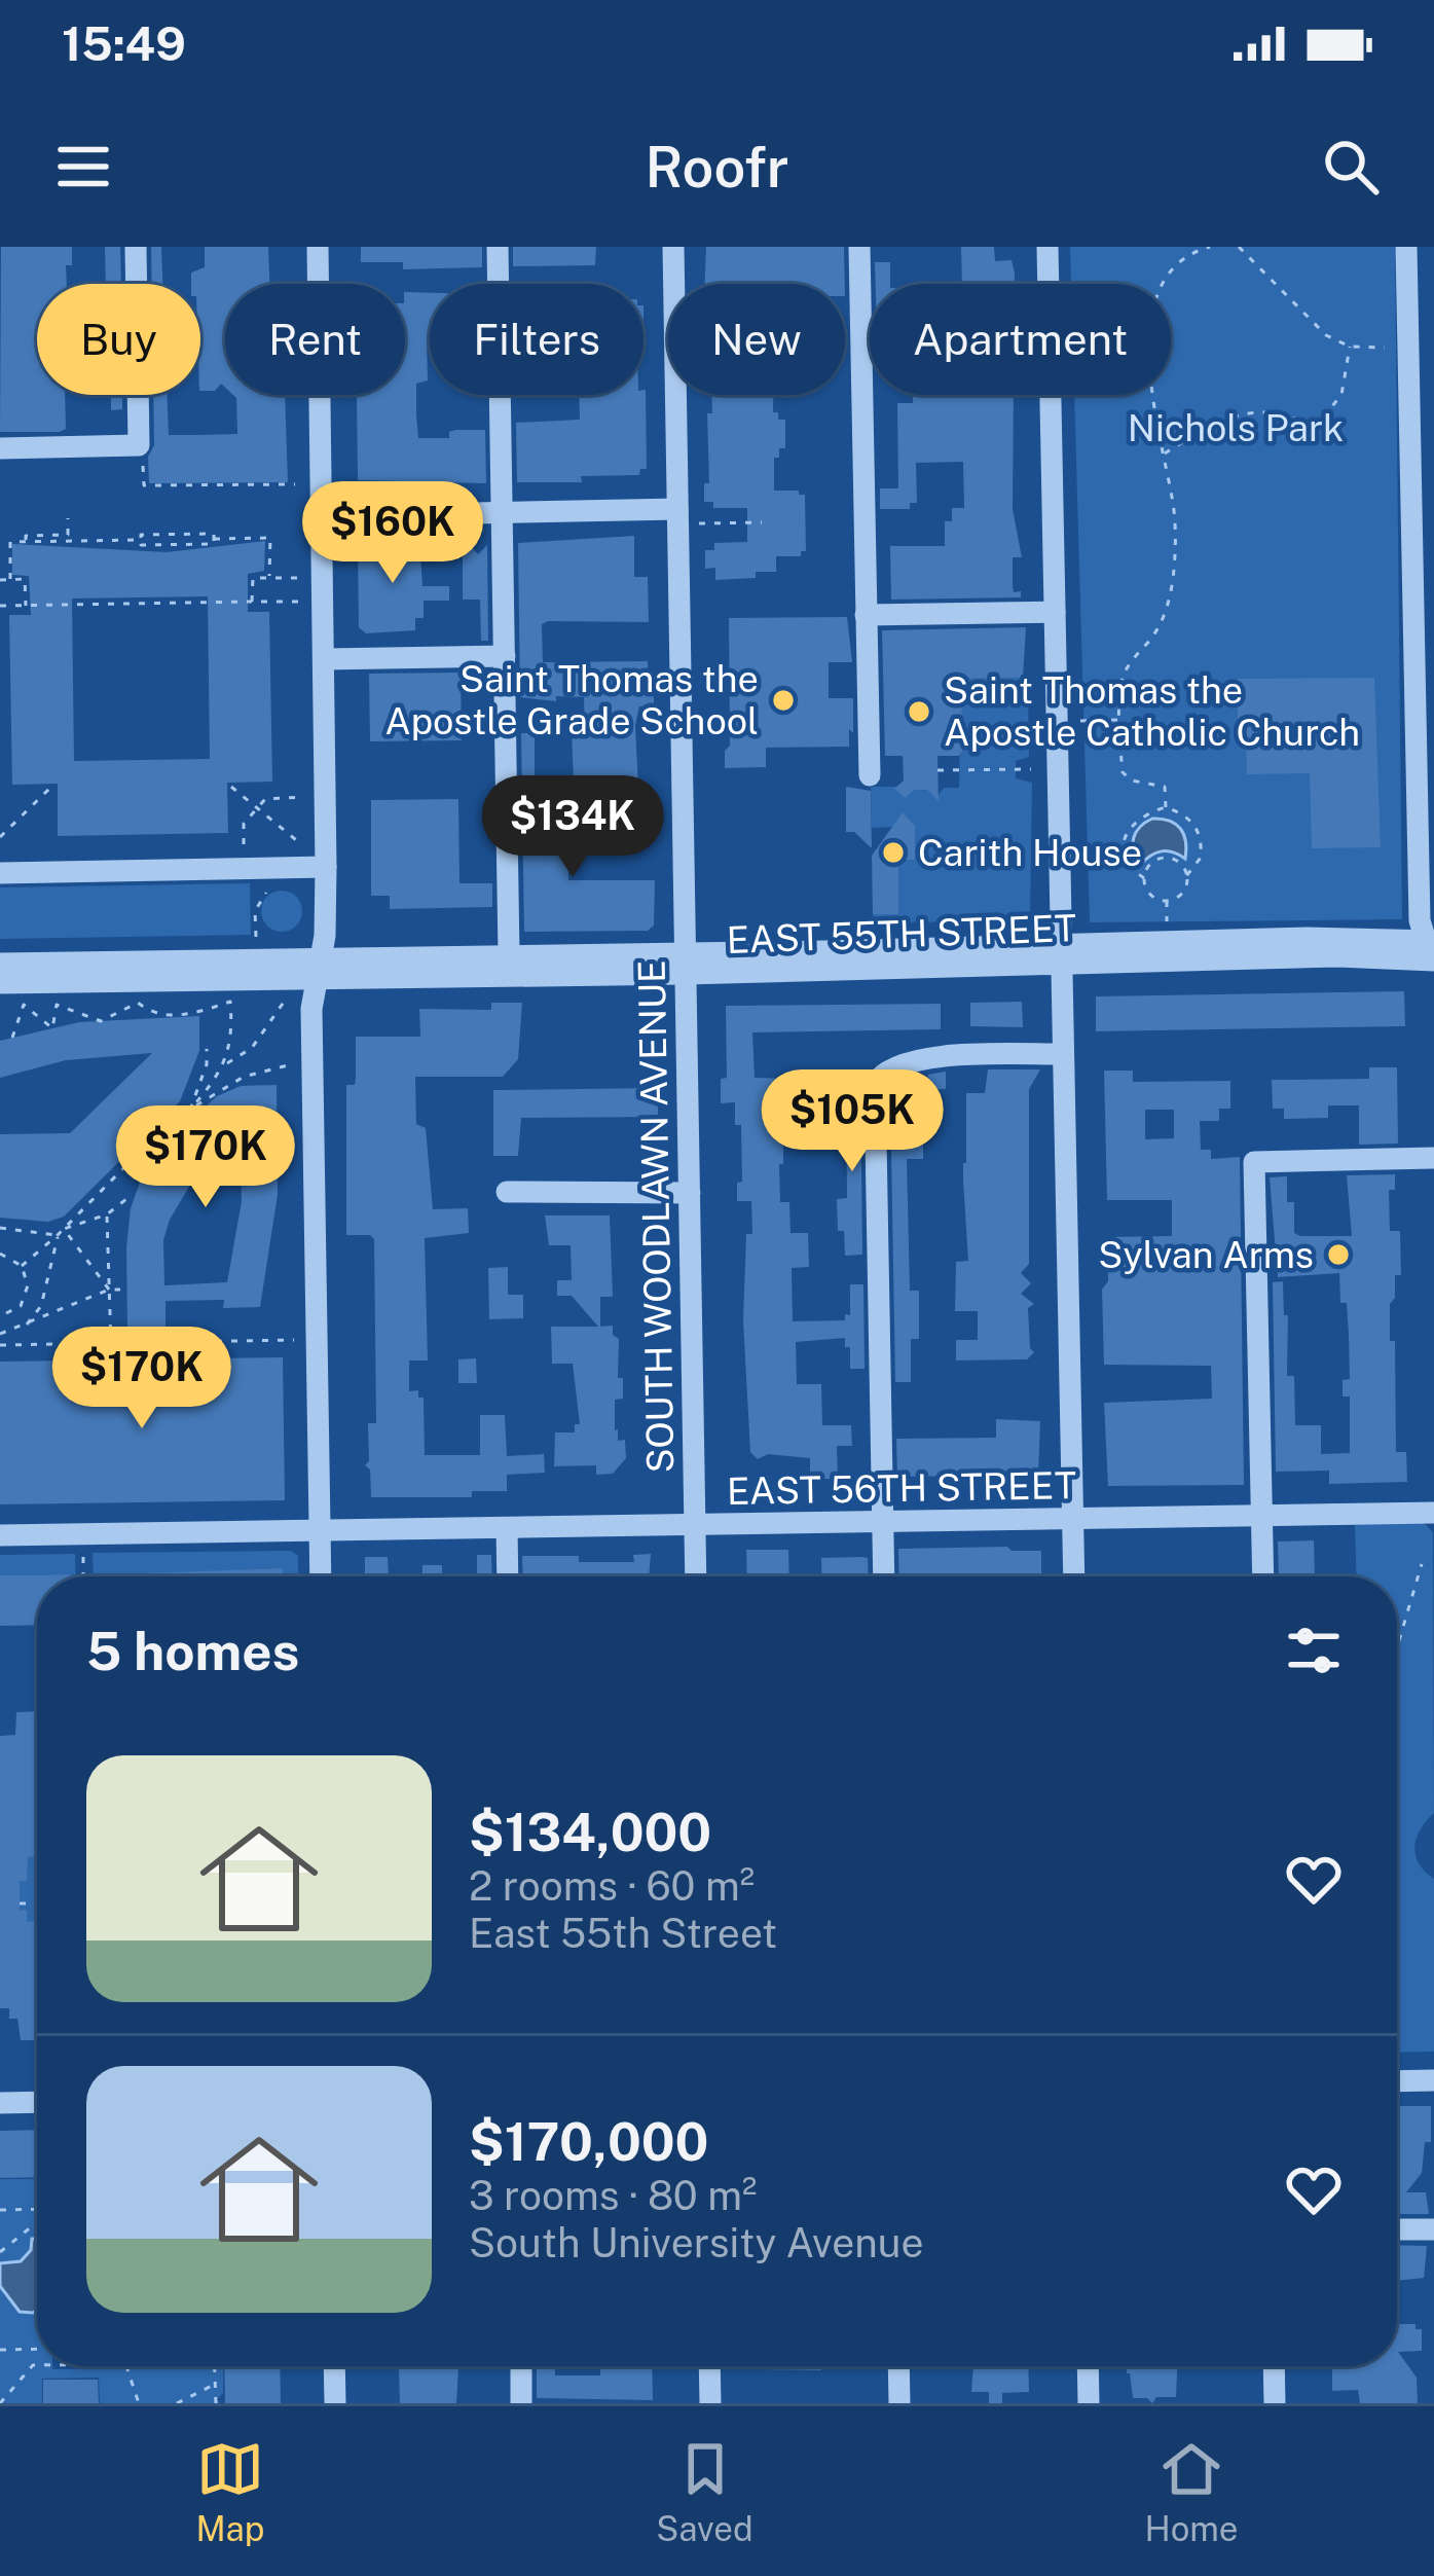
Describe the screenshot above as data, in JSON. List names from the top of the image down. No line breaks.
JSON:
{"streets":{"street":["EAST 55TH STREET","SOUTH WOODLAWN AVENUE","EAST 56TH STREET"]},"crossings":[["EAST 55TH STREET","SOUTH WOODLAWN AVENUE"],["SOUTH WOODLAWN AVENUE","EAST 56TH STREET"]],"parks":["Nichols Park"],"places":["Saint Thomas the Apostle Grade School","Saint Thomas the Apostle Catholic Church","Carith House","Sylvan Arms"],"page":{"status":"15:49","header":"Roofr","chip":["Buy","Rent","Filters","New","Apartment"],"price":["$160K","$134K","$105K","$170K","$170K"],"heading":"5 homes","list":[{"name":"$134,000","note":"2 rooms · 60 m² · East 55th Street"},{"name":"$170,000","note":"3 rooms · 80 m² · South University Avenue"}],"tabs":["Map","Saved","Home"]}}
